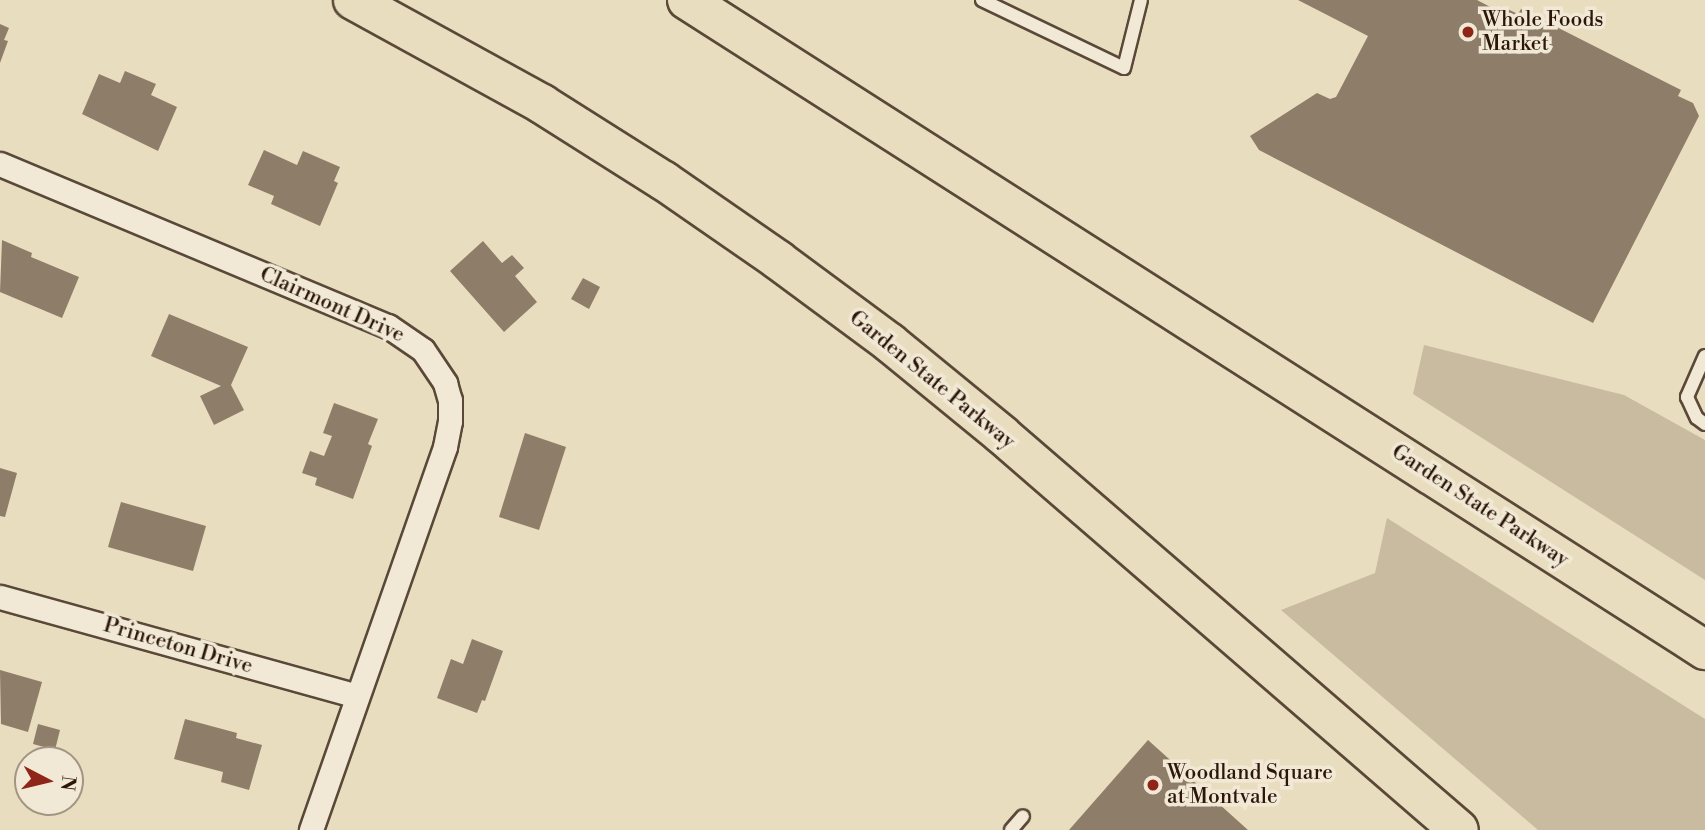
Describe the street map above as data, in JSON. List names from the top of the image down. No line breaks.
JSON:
{"streets":{"highway":["Garden State Parkway"],"street":["Clairmont Drive","Princeton Drive"]},"crossings":[["Clairmont Drive","Princeton Drive"]],"places":["Whole Foods Market","Woodland Square at Montvale"],"north":"right"}
